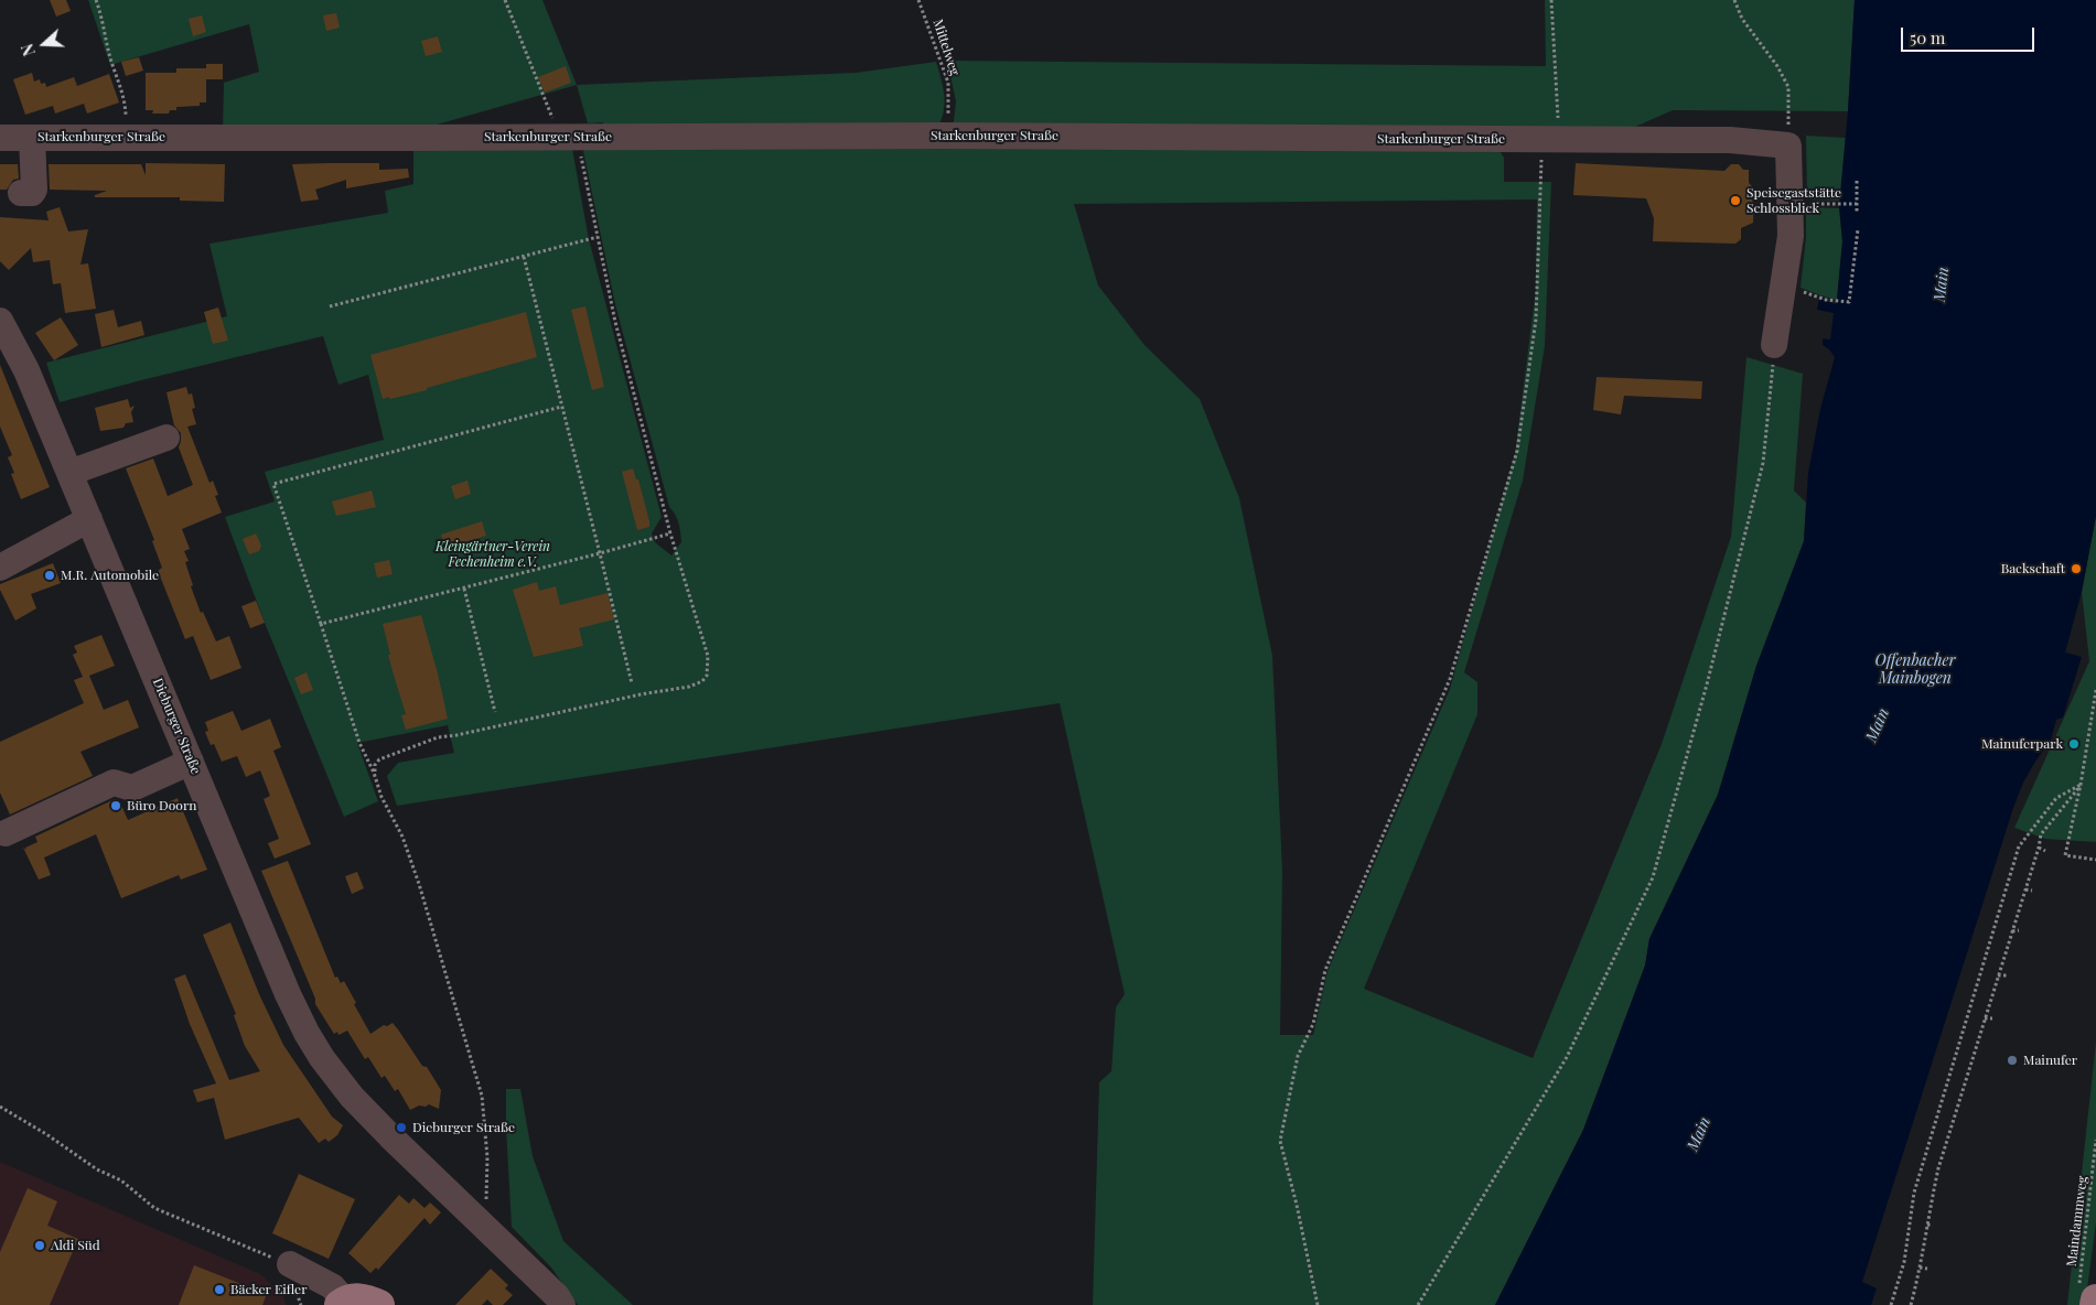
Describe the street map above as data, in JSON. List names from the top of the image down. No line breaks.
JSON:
{"streets":{"street":["Starkenburger Straße","Dieburger Straße"],"path":["Mittelweg","Maindammweg"]},"crossings":[["Mittelweg","Starkenburger Straße"]],"water":["Main","Offenbacher Mainbogen"],"parks":["Kleingärtner-Verein Fechenheim e.V."],"places":["Speisegaststätte Schlossblick","Backschaft","M.R. Automobile","Mainuferpark","Büro Doorn","Mainufer","Dieburger Straße","Aldi Süd","Bäcker Eifler"],"scale_bar":"50 m","north":"left"}
